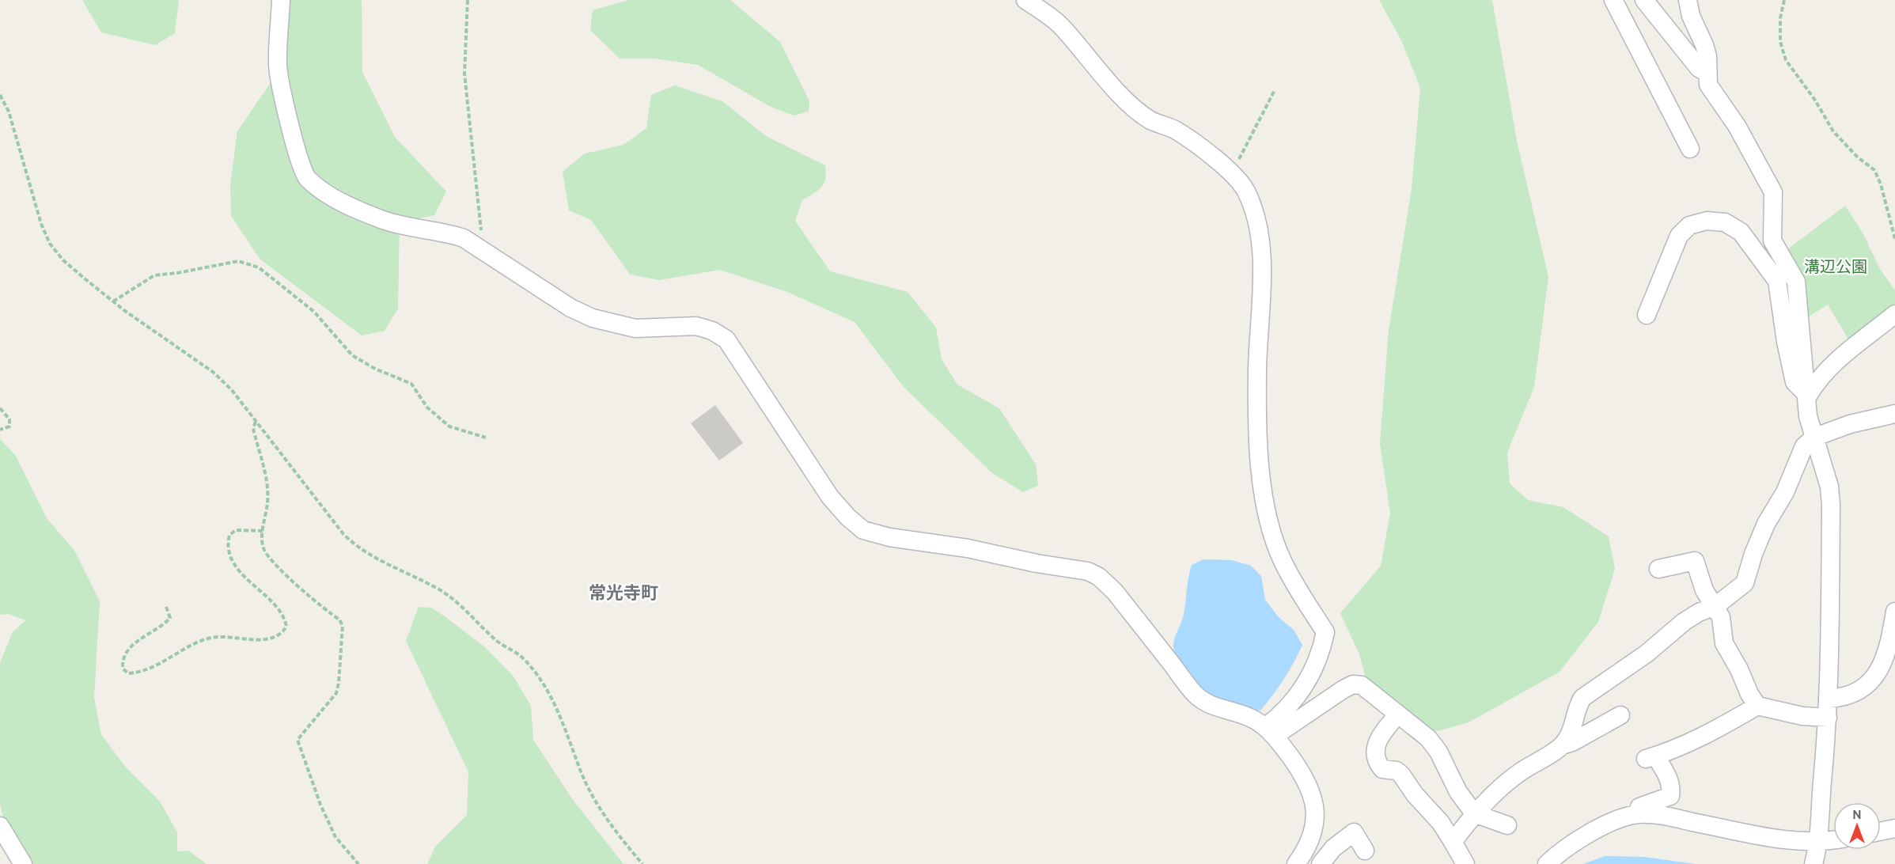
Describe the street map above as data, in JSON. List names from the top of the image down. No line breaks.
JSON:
{"districts":["常光寺町"],"parks":["溝辺公園"],"north":"top"}
